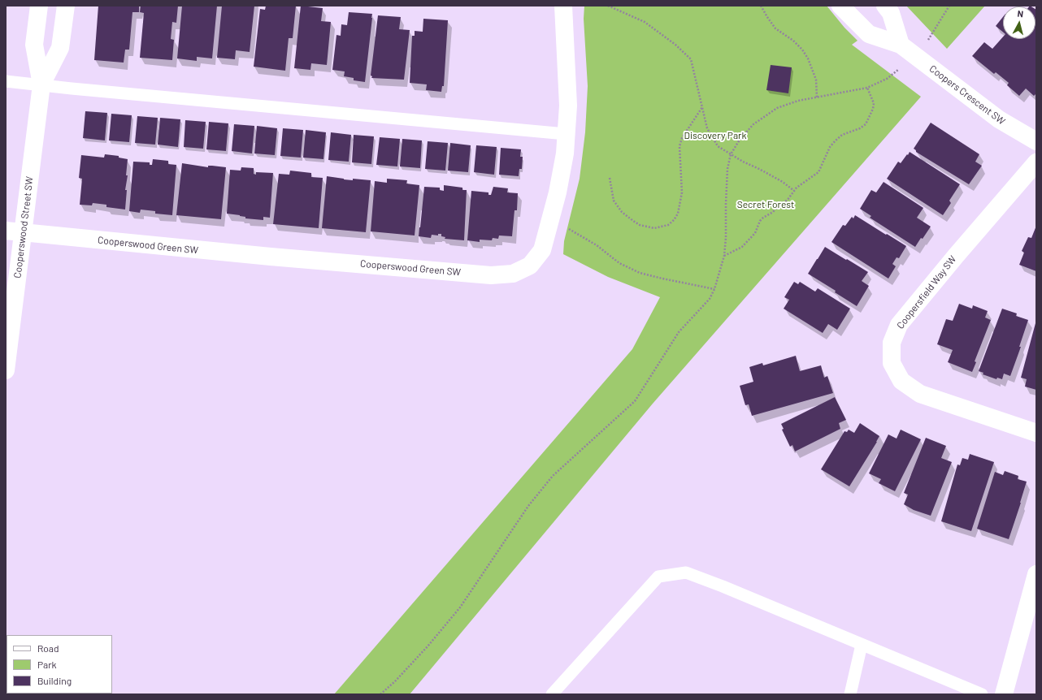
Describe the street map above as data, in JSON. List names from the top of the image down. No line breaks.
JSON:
{"streets":{"street":["Coopers Crescent SW","Cooperswood Street SW","Cooperswood Green SW","Coopersfield Way SW"]},"crossings":[["Cooperswood Street SW","Cooperswood Green SW"]],"parks":["Discovery Park","Secret Forest"],"legend":["Road","Park","Building"],"north":"top"}
